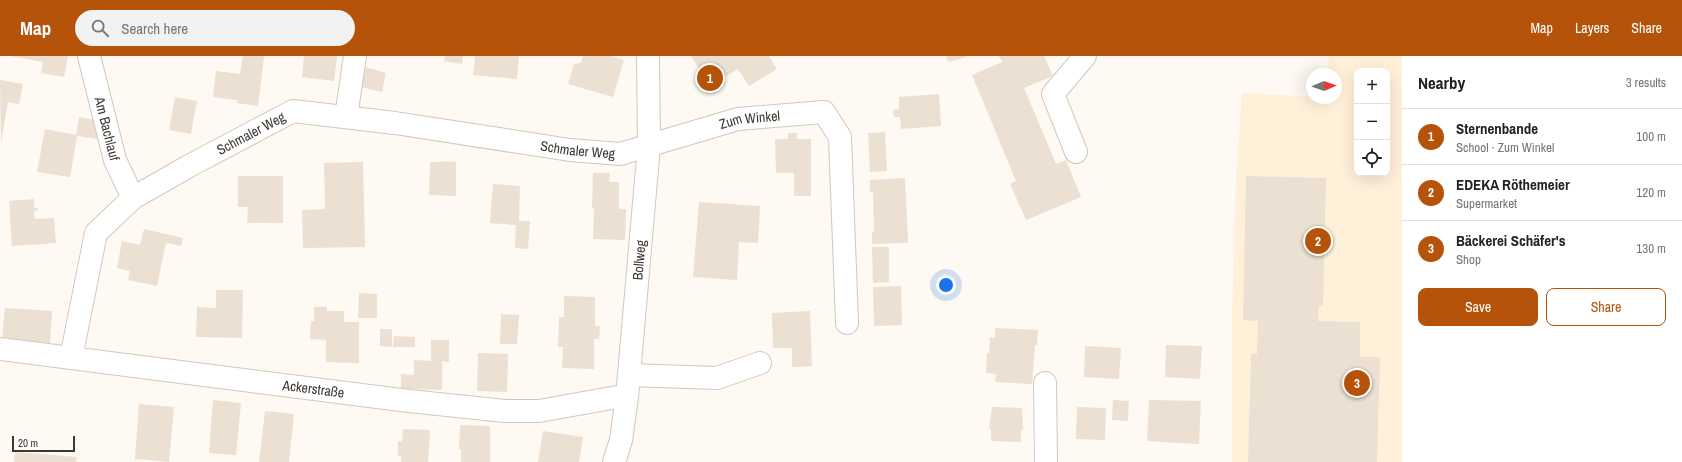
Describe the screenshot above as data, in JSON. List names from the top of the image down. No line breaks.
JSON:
{"streets":{"street":["Zum Winkel","Am Bachlauf","Schmaler Weg","Bollweg","Ackerstraße"]},"crossings":[["Zum Winkel","Schmaler Weg"],["Zum Winkel","Bollweg"],["Am Bachlauf","Schmaler Weg"],["Schmaler Weg","Bollweg"],["Schmaler Weg","Ackerstraße"],["Bollweg","Ackerstraße"]],"scale_bar":"20 m","north":"right","page":{"header":"Map","search":"Search here","nav":["Map","Layers","Share"],"heading":["Nearby","3 results"],"pins":["1","2","3"],"map_buttons":["+","−"],"list":[{"mark":"1","name":"Sternenbande","note":"School · Zum Winkel","value":"100 m"},{"mark":"2","name":"EDEKA Röthemeier","note":"Supermarket","value":"120 m"},{"mark":"3","name":"Bäckerei Schäfer's","note":"Shop","value":"130 m"}],"buttons":["Save","Share"],"scale":"20 m"}}
